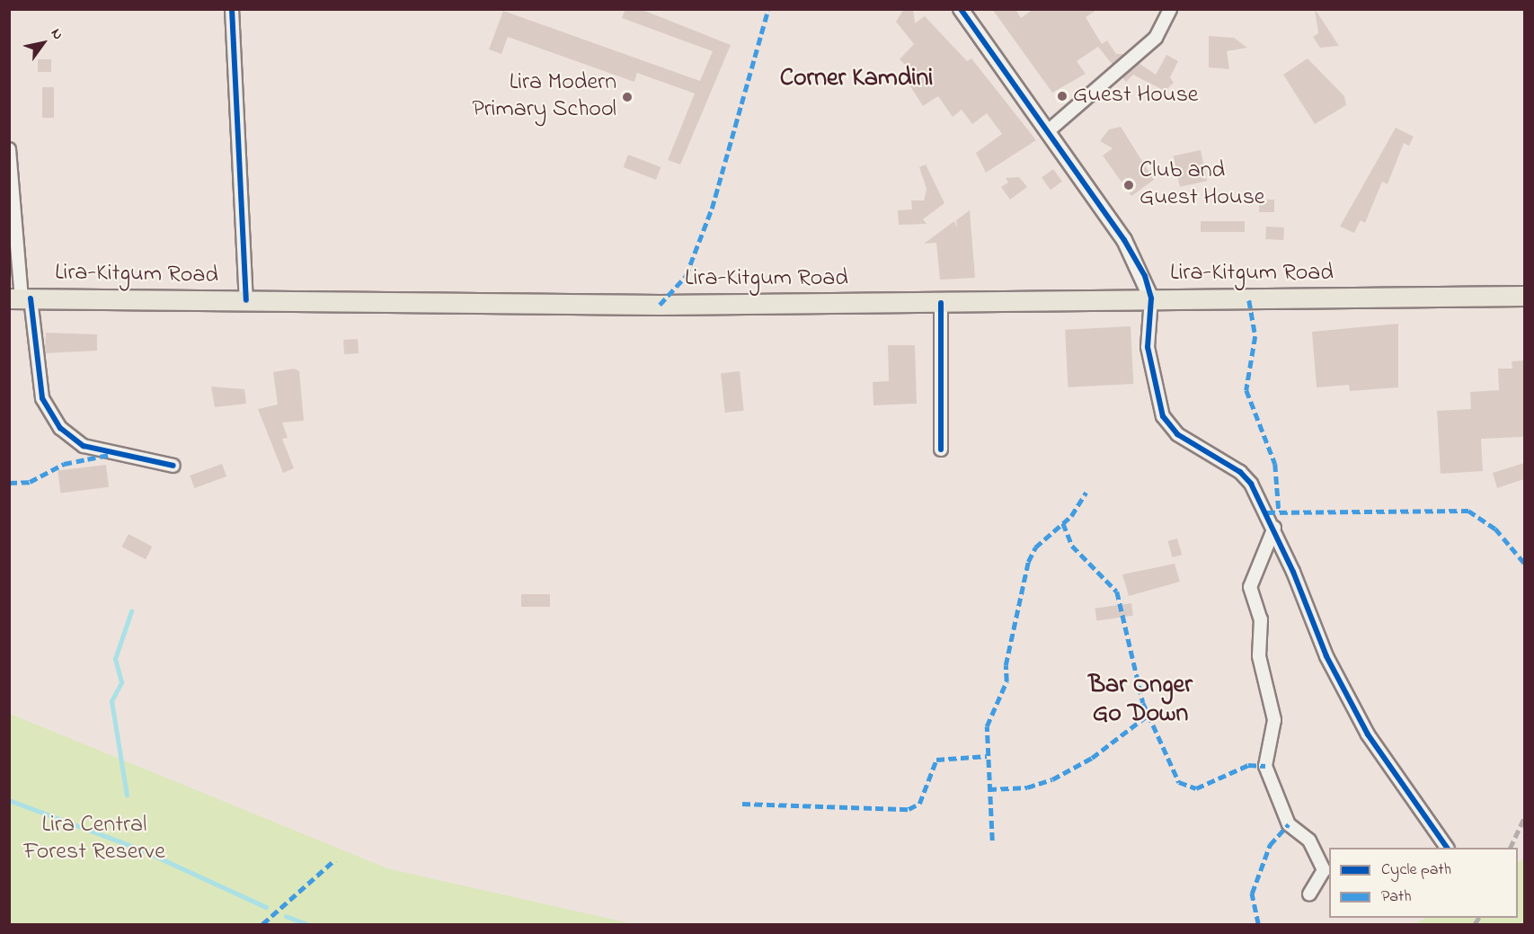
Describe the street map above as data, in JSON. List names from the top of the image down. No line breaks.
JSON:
{"streets":{"main road":["Lira-Kitgum Road"]},"districts":["Corner Kamdini","Bar Onger Go Down"],"parks":["Lira Central Forest Reserve"],"places":["Guest House","Lira Modern Primary School","Club and Guest House"],"legend":["Cycle path","Path"],"north":"top right"}
